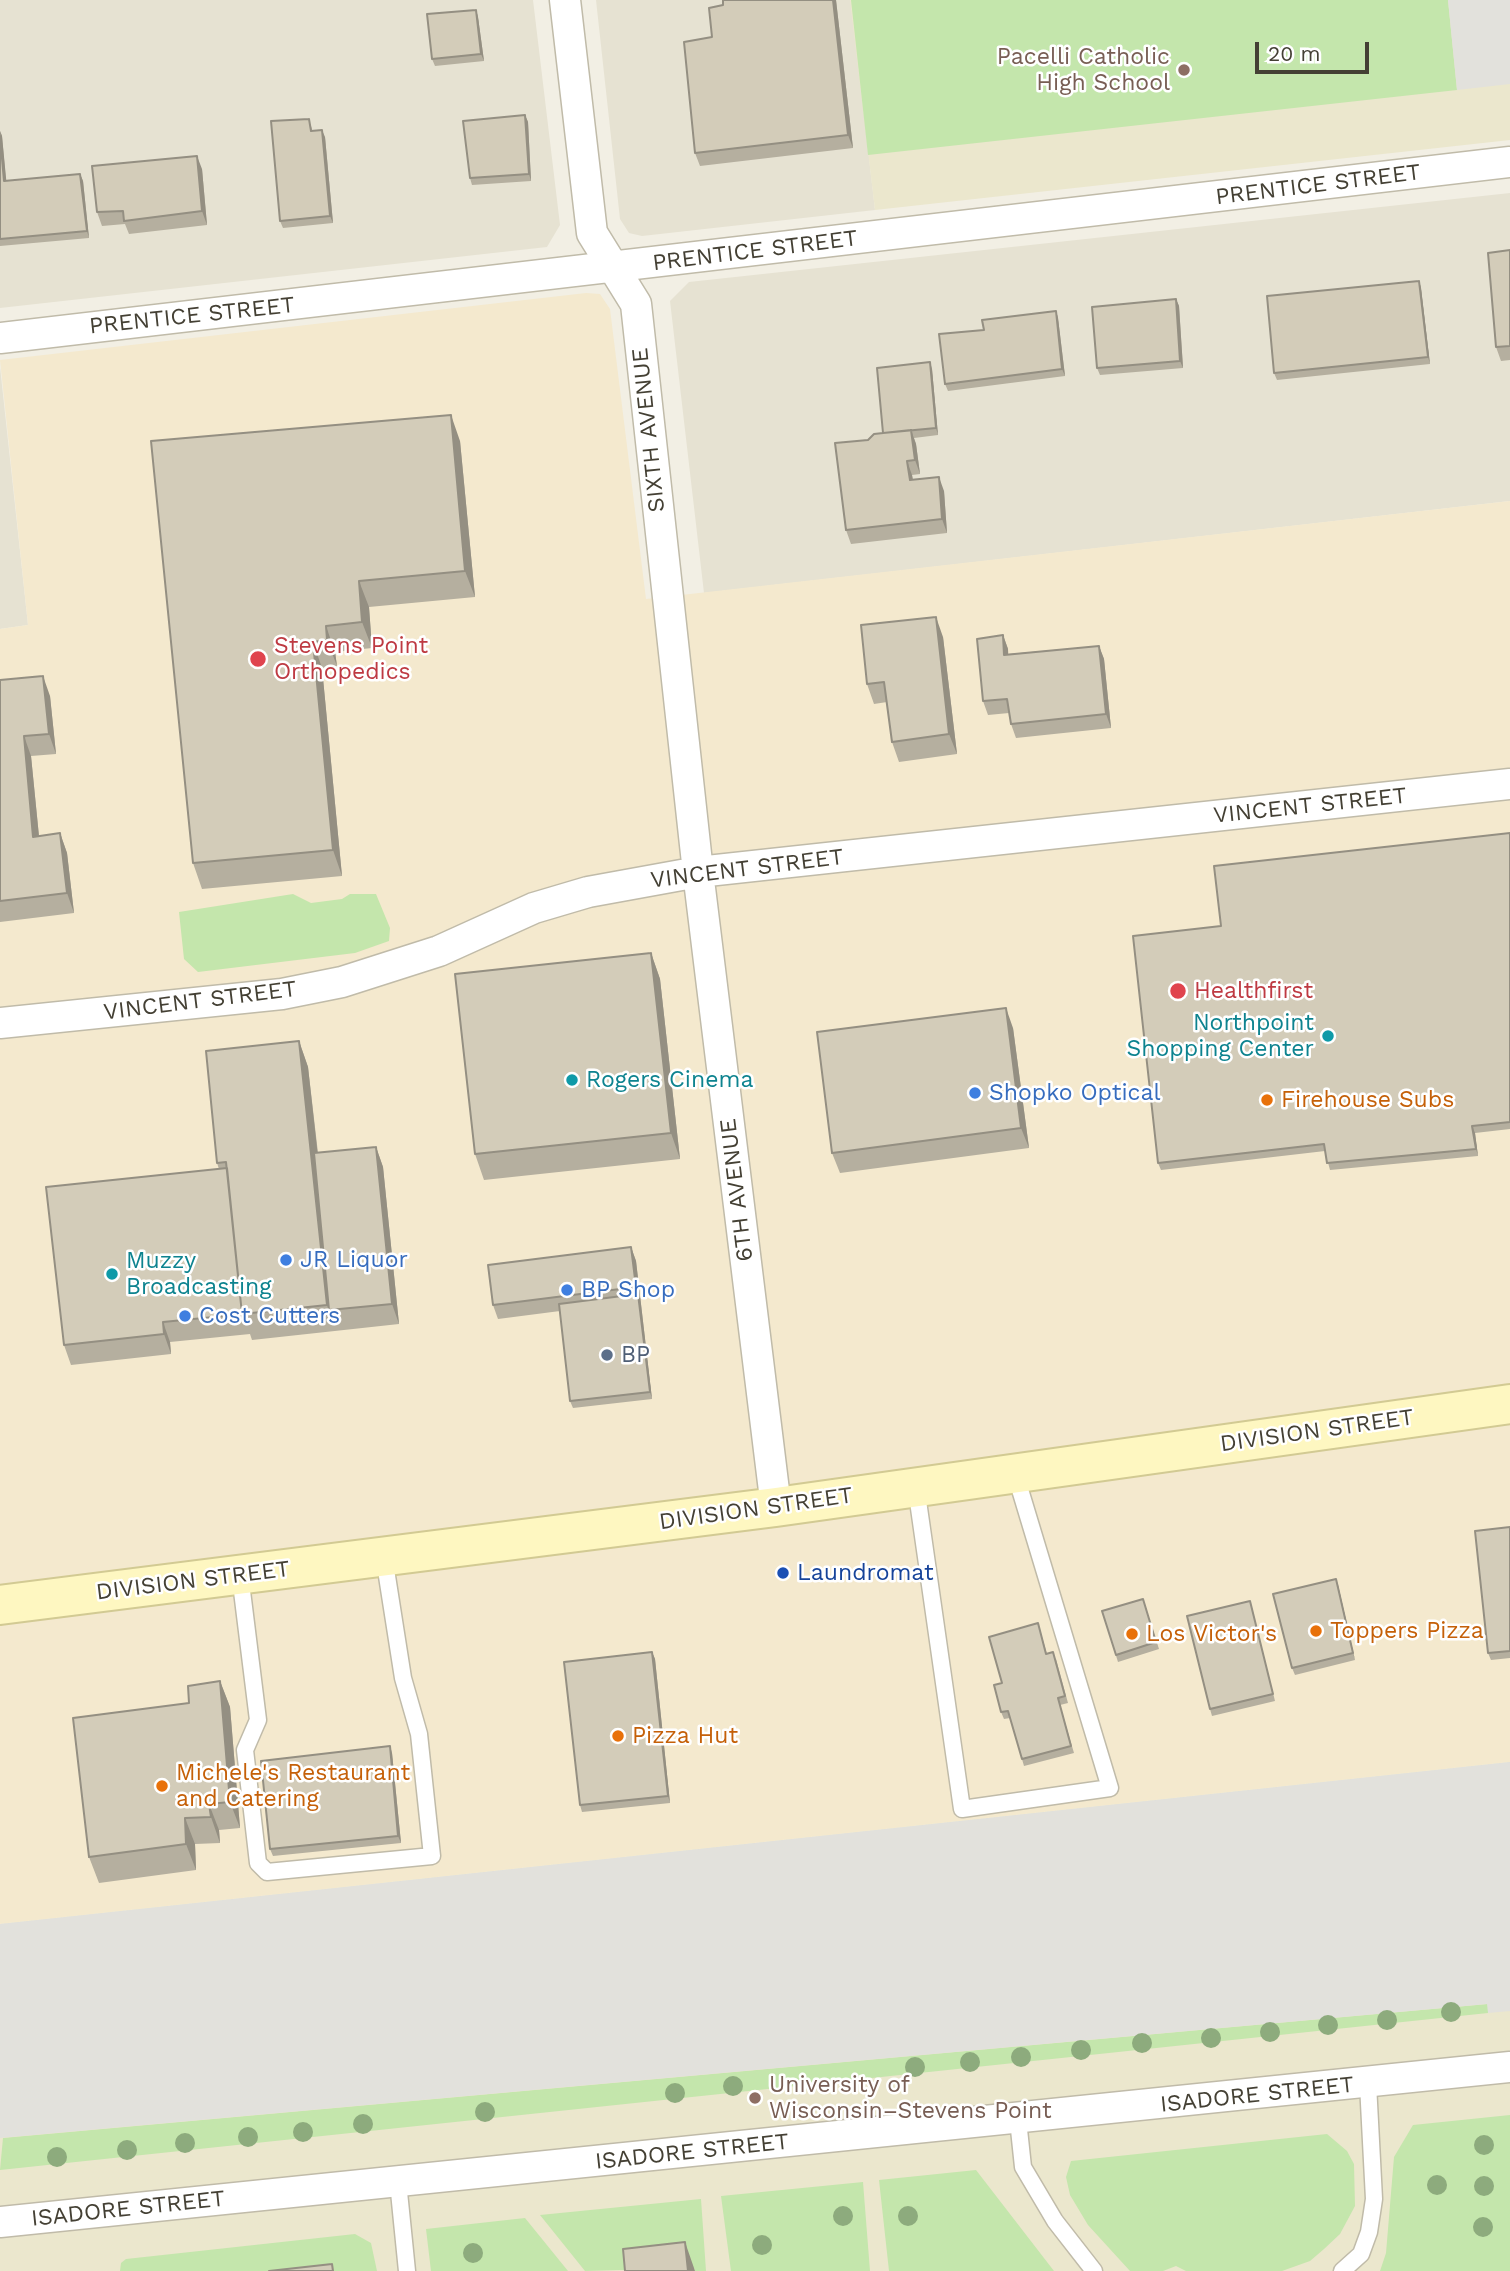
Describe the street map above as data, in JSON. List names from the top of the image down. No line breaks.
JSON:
{"streets":{"main road":["DIVISION STREET"],"street":["PRENTICE STREET","SIXTH AVENUE","VINCENT STREET","6TH AVENUE","ISADORE STREET"]},"crossings":[["PRENTICE STREET","SIXTH AVENUE"],["SIXTH AVENUE","VINCENT STREET"],["SIXTH AVENUE","6TH AVENUE"],["VINCENT STREET","6TH AVENUE"],["6TH AVENUE","DIVISION STREET"]],"places":["Pacelli Catholic High School","Stevens Point Orthopedics","Healthfirst","Northpoint Shopping Center","Rogers Cinema","Shopko Optical","Firehouse Subs","JR Liquor","Muzzy Broadcasting","BP Shop","Cost Cutters","BP","Laundromat","Toppers Pizza","Los Victor's","Pizza Hut","Michele's Restaurant and Catering","University of Wisconsin–Stevens Point"],"scale_bar":"20 m"}
